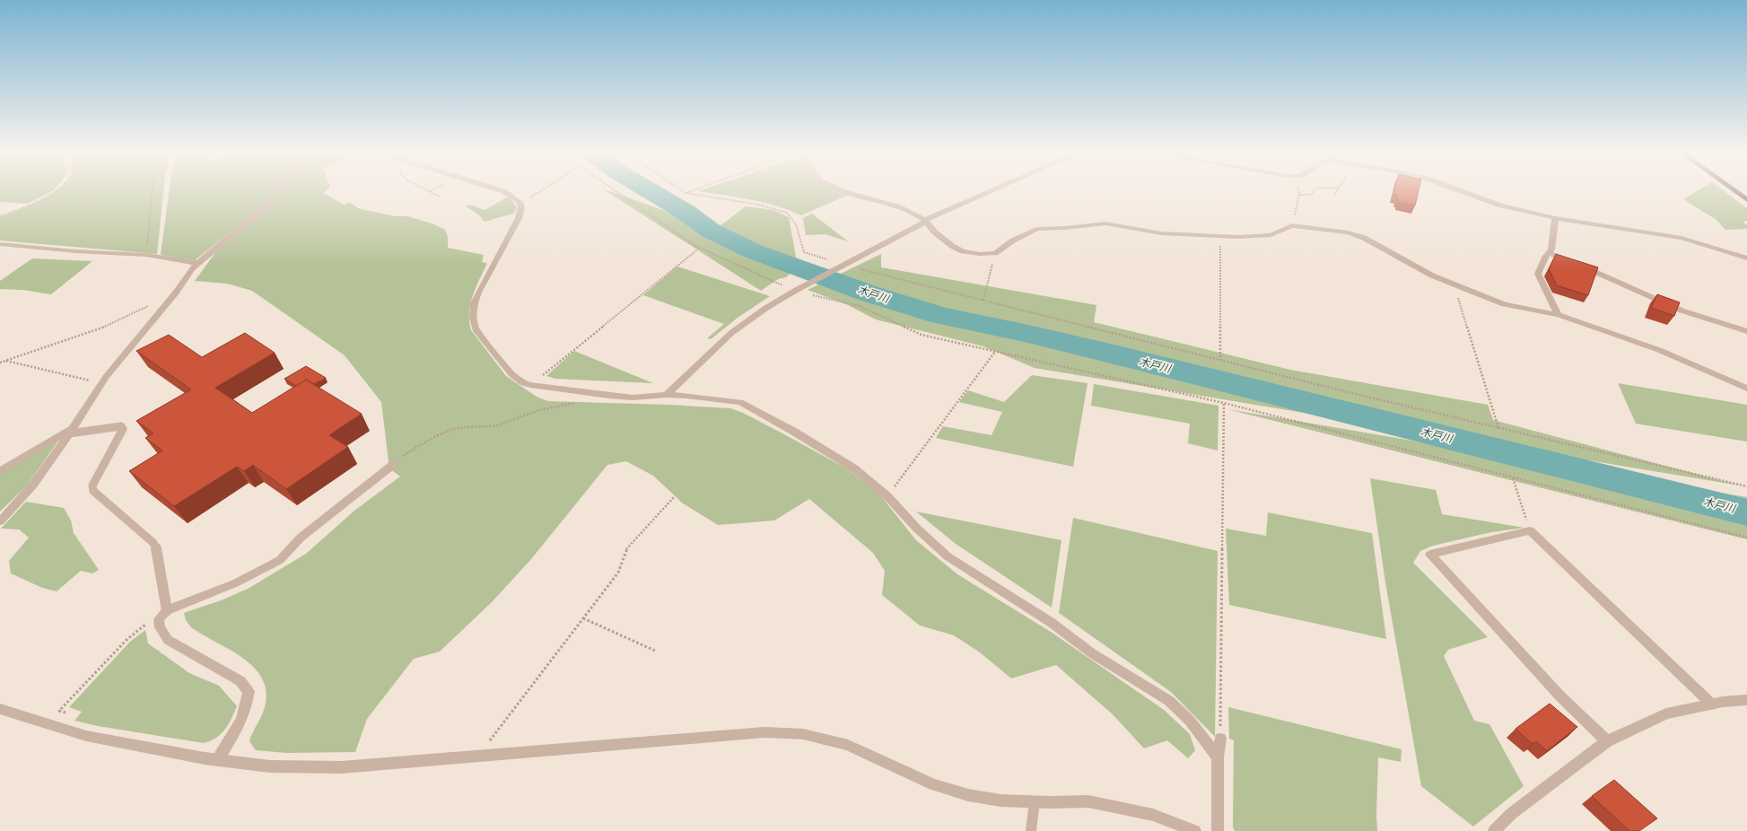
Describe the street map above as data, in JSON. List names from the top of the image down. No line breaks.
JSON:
{"water":["木戸川"]}
